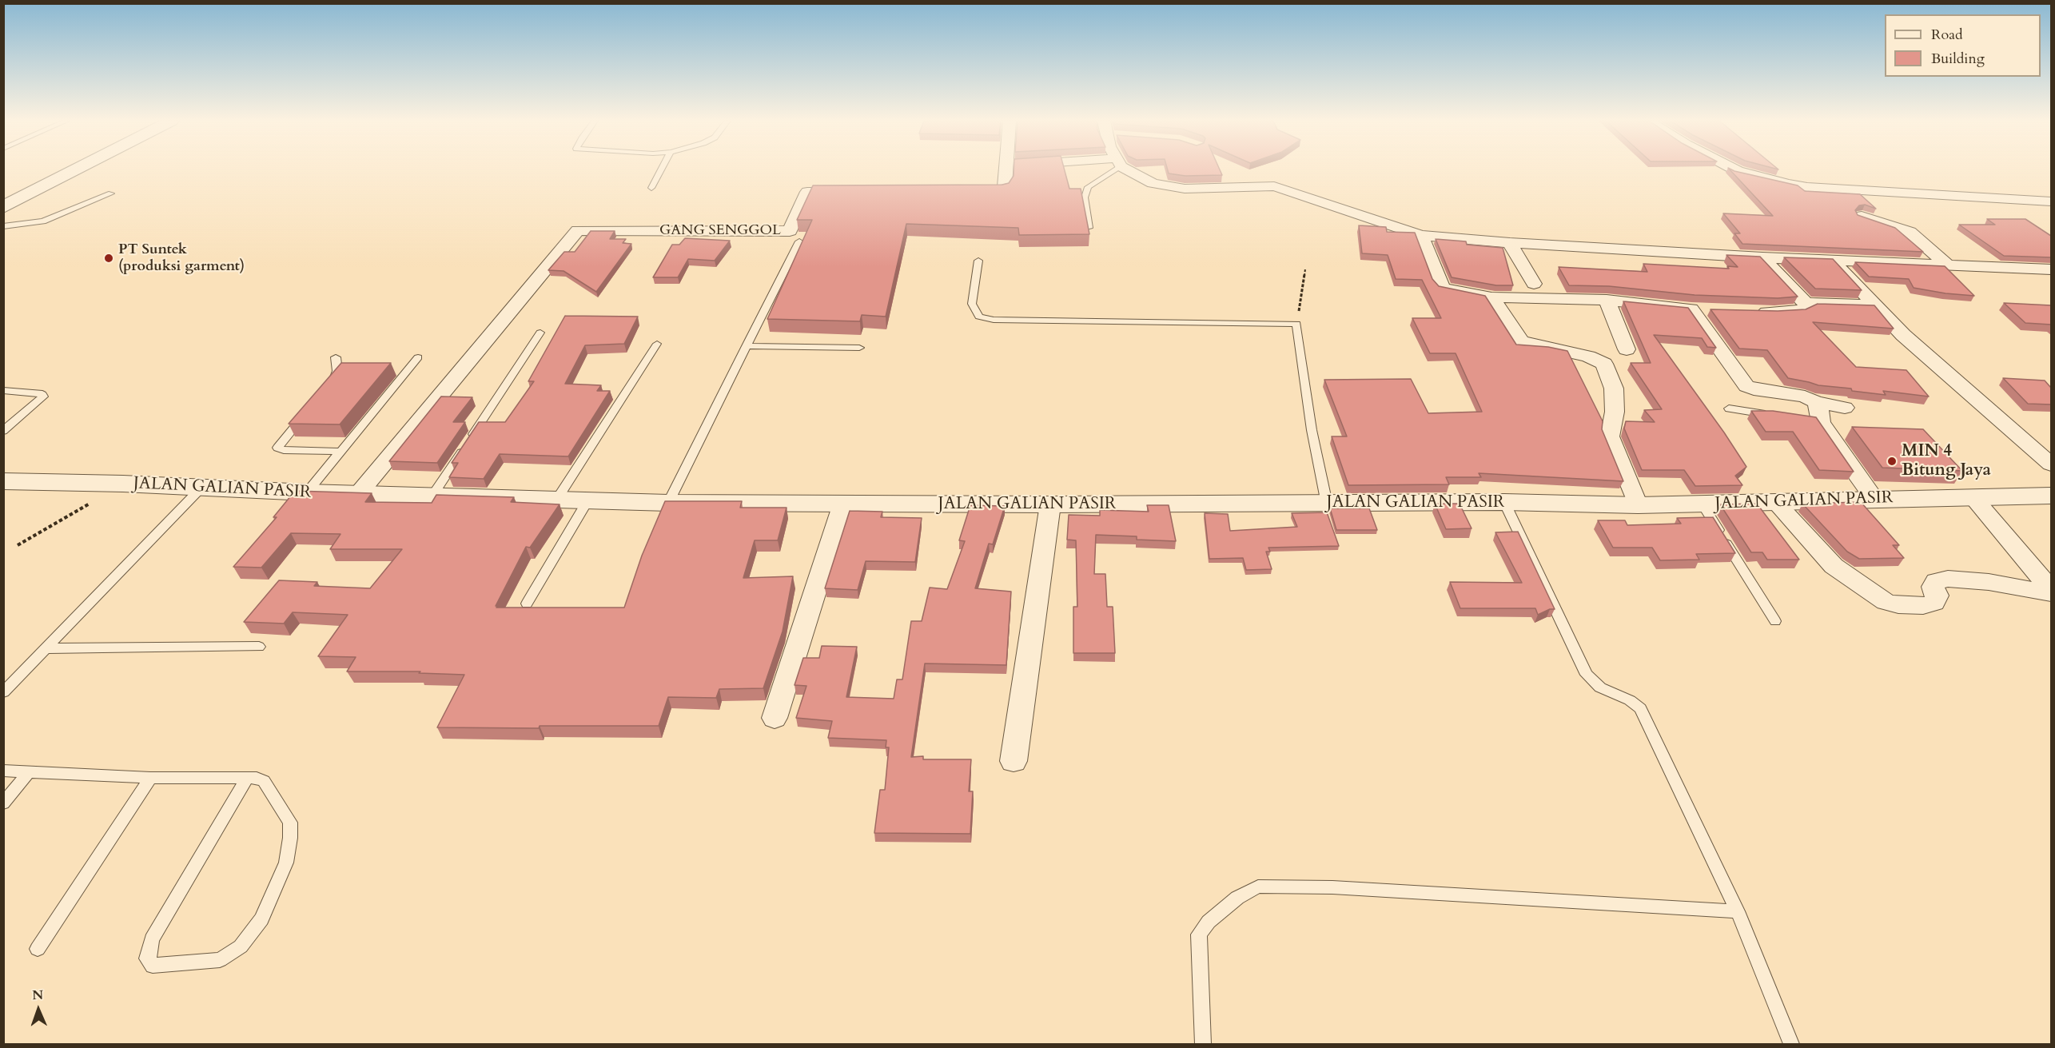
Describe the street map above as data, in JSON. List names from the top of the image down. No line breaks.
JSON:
{"streets":{"street":["GANG SENGGOL","JALAN GALIAN PASIR"]},"crossings":[["GANG SENGGOL","JALAN GALIAN PASIR"]],"places":["PT Suntek (produksi garment)","MIN 4 Bitung Jaya"],"legend":["Road","Building"],"north":"top"}
